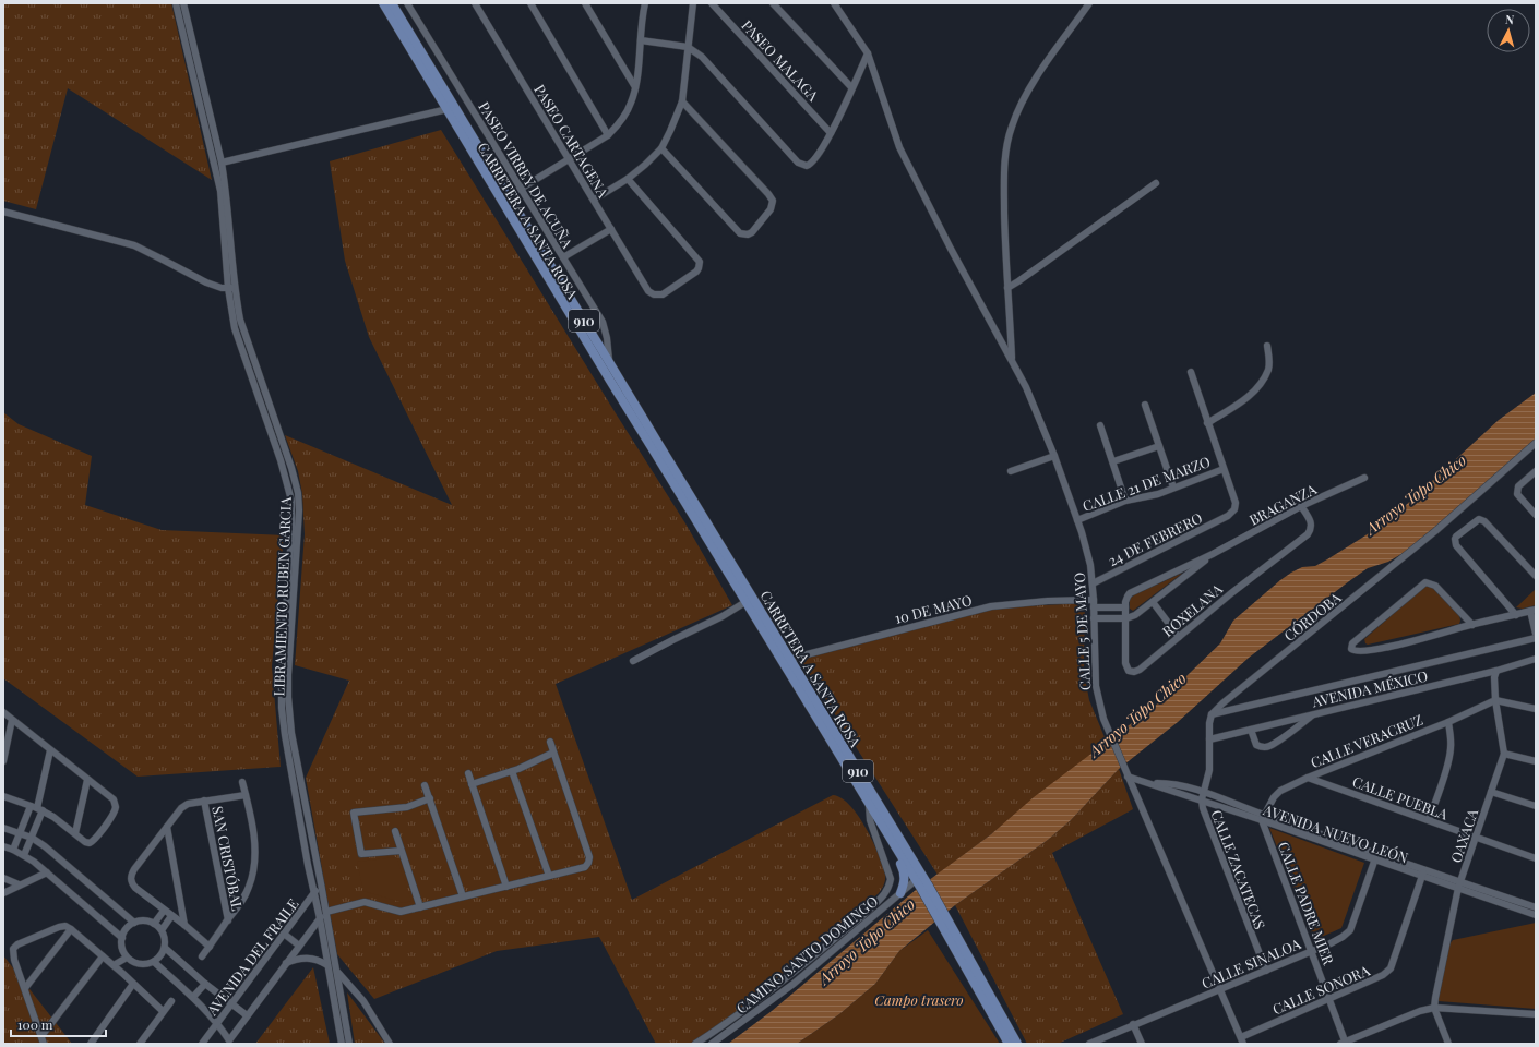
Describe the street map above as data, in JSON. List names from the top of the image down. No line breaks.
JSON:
{"streets":{"main road":["CARRETERA A SANTA ROSA","910"],"street":["PASEO MALAGA","PASEO CARTAGENA","PASEO VIRREY DE ACUÑA","CALLE 21 DE MARZO","BRAGANZA","24 DE FEBRERO","LIBRAMIENTO RUBEN GARCIA","10 DE MAYO","ROXELANA","CÓRDOBA","CALLE 5 DE MAYO","AVENIDA MÉXICO","CALLE VERACRUZ","CALLE PUEBLA","AVENIDA NUEVO LEÓN","OAXACA","SAN CRISTÓBAL","CALLE ZACATECAS","CALLE PADRE MIER","CAMINO SANTO DOMINGO","AVENIDA DEL FRAILE","CALLE SINALOA","CALLE SONORA"]},"crossings":[["PASEO VIRREY DE ACUÑA","CARRETERA A SANTA ROSA"],["CARRETERA A SANTA ROSA","10 DE MAYO"],["CARRETERA A SANTA ROSA","CAMINO SANTO DOMINGO"],["CALLE 21 DE MARZO","24 DE FEBRERO"],["CALLE 21 DE MARZO","CALLE 5 DE MAYO"],["BRAGANZA","ROXELANA"],["24 DE FEBRERO","CALLE 5 DE MAYO"],["LIBRAMIENTO RUBEN GARCIA","AVENIDA DEL FRAILE"],["10 DE MAYO","CALLE 5 DE MAYO"],["CÓRDOBA","AVENIDA MÉXICO"],["CALLE 5 DE MAYO","AVENIDA NUEVO LEÓN"],["CALLE 5 DE MAYO","CALLE SINALOA"],["CALLE 5 DE MAYO","CALLE SONORA"],["AVENIDA MÉXICO","OAXACA"],["CALLE VERACRUZ","CALLE PUEBLA"],["CALLE VERACRUZ","AVENIDA NUEVO LEÓN"],["CALLE VERACRUZ","OAXACA"],["CALLE VERACRUZ","CALLE PADRE MIER"],["CALLE PUEBLA","OAXACA"],["AVENIDA NUEVO LEÓN","OAXACA"],["AVENIDA NUEVO LEÓN","CALLE ZACATECAS"],["AVENIDA NUEVO LEÓN","CALLE PADRE MIER"],["AVENIDA NUEVO LEÓN","CALLE SINALOA"],["AVENIDA NUEVO LEÓN","CALLE SONORA"],["CALLE ZACATECAS","CALLE SINALOA"],["CALLE PADRE MIER","CALLE SINALOA"],["CALLE PADRE MIER","CALLE SONORA"]],"water":["Arroyo Topo Chico"],"parks":["Campo trasero"],"scale_bar":"100 m","north":"top"}
